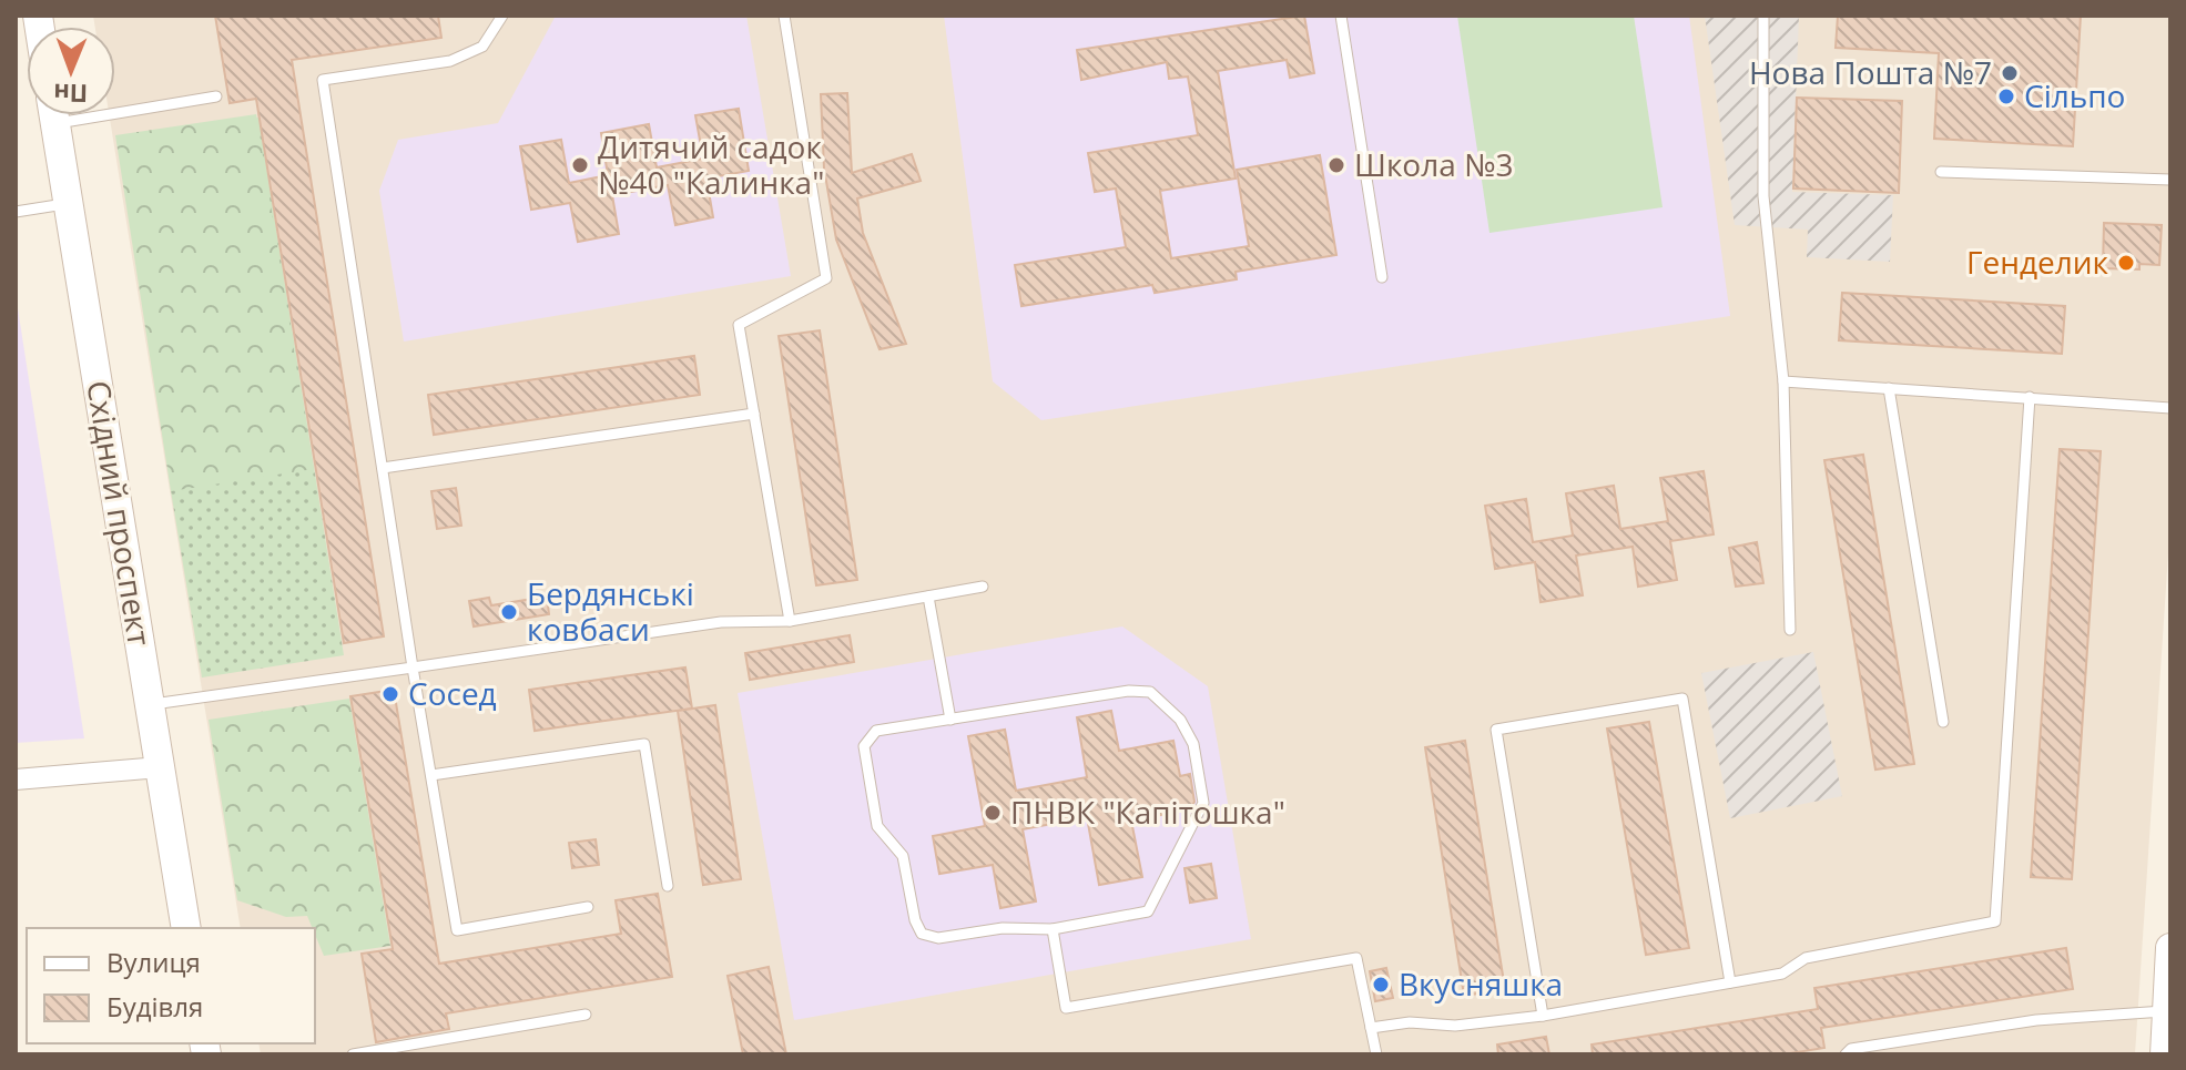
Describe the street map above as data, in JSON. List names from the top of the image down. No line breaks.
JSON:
{"streets":{"main road":["Східний проспект"]},"places":["Нова Пошта №7","Сільпо","Дитячий садок №40 \"Калинка\"","Школа №3","Генделик","Бердянські ковбаси","Сосед","ПНВК \"Капітошка\"","Вкусняшка"],"legend":["Вулиця","Будівля"],"north":"bottom"}
